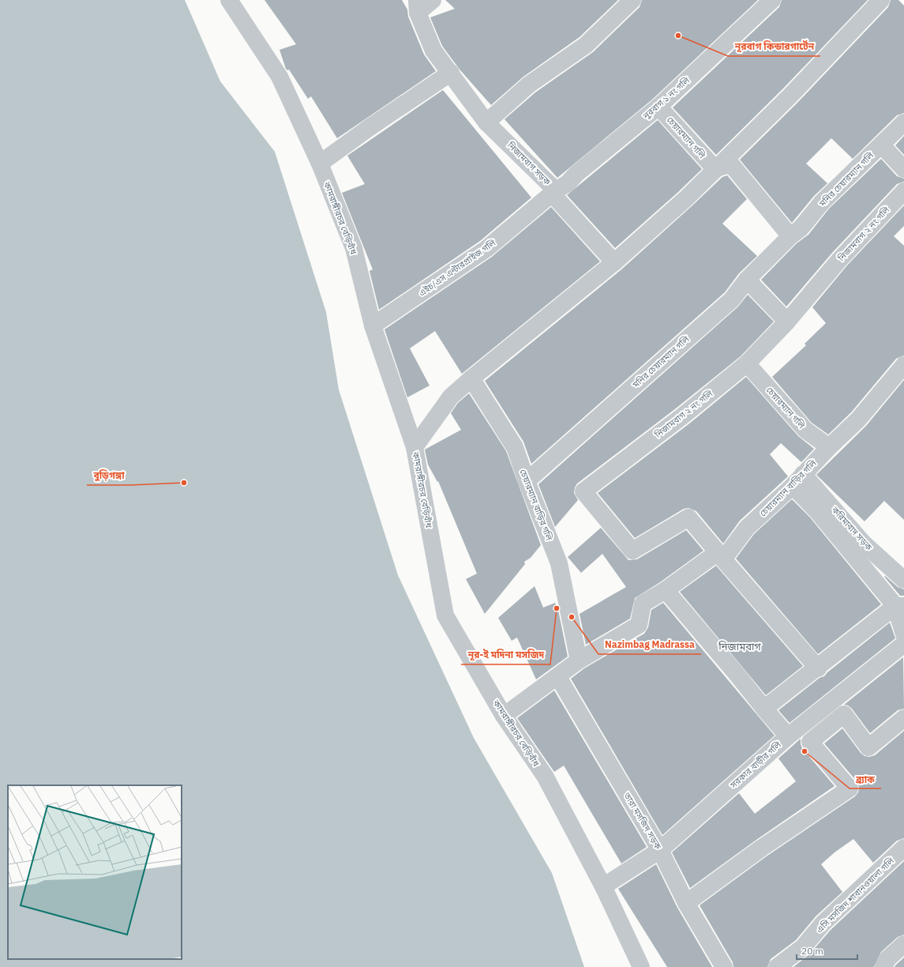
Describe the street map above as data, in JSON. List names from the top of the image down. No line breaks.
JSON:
{"streets":{"street":["নুরবাগ ১ নং গলি","চেয়ারম্যান গলি","নিজামবাগ সড়ক","মনির চেয়ারম্যান গলি","কামরাঙ্গীরচর বেড়িবাঁধ","নিজামবাগ ২ নং গলি","এইচ/এস এন্টারপ্রাইজ গলি","চেয়ারম্যান বাড়ির গলি","করিমাবাদ সড়ক","সরকার বাড়ীর গলি","তারা মসজিদ সড়ক","এসি মসজিদ শাবানওয়ালা গলি"]},"crossings":[["নুরবাগ ১ নং গলি","চেয়ারম্যান গলি"],["নুরবাগ ১ নং গলি","নিজামবাগ সড়ক"],["নুরবাগ ১ নং গলি","এইচ/এস এন্টারপ্রাইজ গলি"],["চেয়ারম্যান গলি","নিজামবাগ ২ নং গলি"],["চেয়ারম্যান গলি","চেয়ারম্যান বাড়ির গলি"],["নিজামবাগ সড়ক","এইচ/এস এন্টারপ্রাইজ গলি"],["মনির চেয়ারম্যান গলি","চেয়ারম্যান বাড়ির গলি"],["কামরাঙ্গীরচর বেড়িবাঁধ","এইচ/এস এন্টারপ্রাইজ গলি"],["কামরাঙ্গীরচর বেড়িবাঁধ","চেয়ারম্যান বাড়ির গলি"],["কামরাঙ্গীরচর বেড়িবাঁধ","সরকার বাড়ীর গলি"],["নিজামবাগ ২ নং গলি","চেয়ারম্যান বাড়ির গলি"],["চেয়ারম্যান বাড়ির গলি","করিমাবাদ সড়ক"],["চেয়ারম্যান বাড়ির গলি","তারা মসজিদ সড়ক"],["সরকার বাড়ীর গলি","তারা মসজিদ সড়ক"]],"districts":["নিজামবাগ"],"places":["নূরবাগ কিন্ডারগার্টেন","বুড়িগঙ্গা","নূর-ই মদিনা মসজিদ","Nazimbag Madrassa","ব্র্যাক"],"scale_bar":"20 m"}
